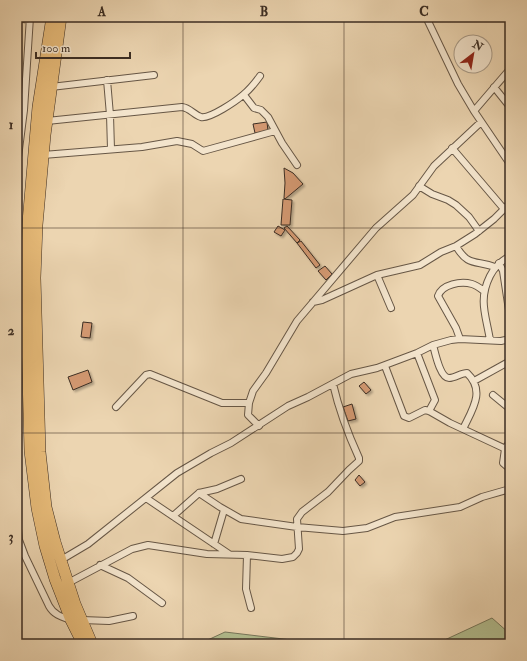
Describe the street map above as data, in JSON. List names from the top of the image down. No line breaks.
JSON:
{"scale_bar":"100 m","north":"top right","grid":{"columns":["A","B","C"],"rows":["1","2","3"]}}
